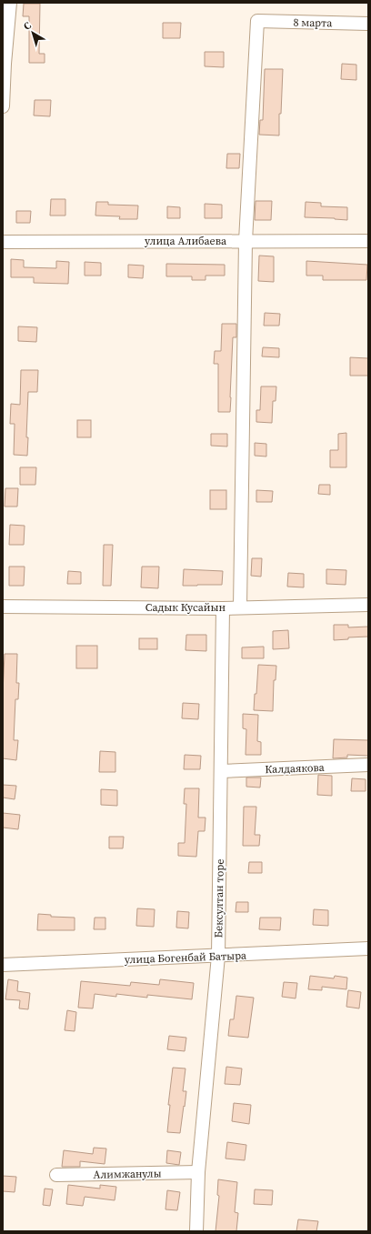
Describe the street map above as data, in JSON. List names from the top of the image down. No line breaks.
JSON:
{"streets":{"street":["8 марта","улица Алибаева","Садык Кусайын","Калдаякова","Бексултан торе","улица Богенбай Батыра","Алимжанулы"]},"crossings":[["8 марта","улица Алибаева"],["Садык Кусайын","Бексултан торе"],["Калдаякова","Бексултан торе"],["Бексултан торе","улица Богенбай Батыра"],["Бексултан торе","Алимжанулы"]],"north":"top left"}
